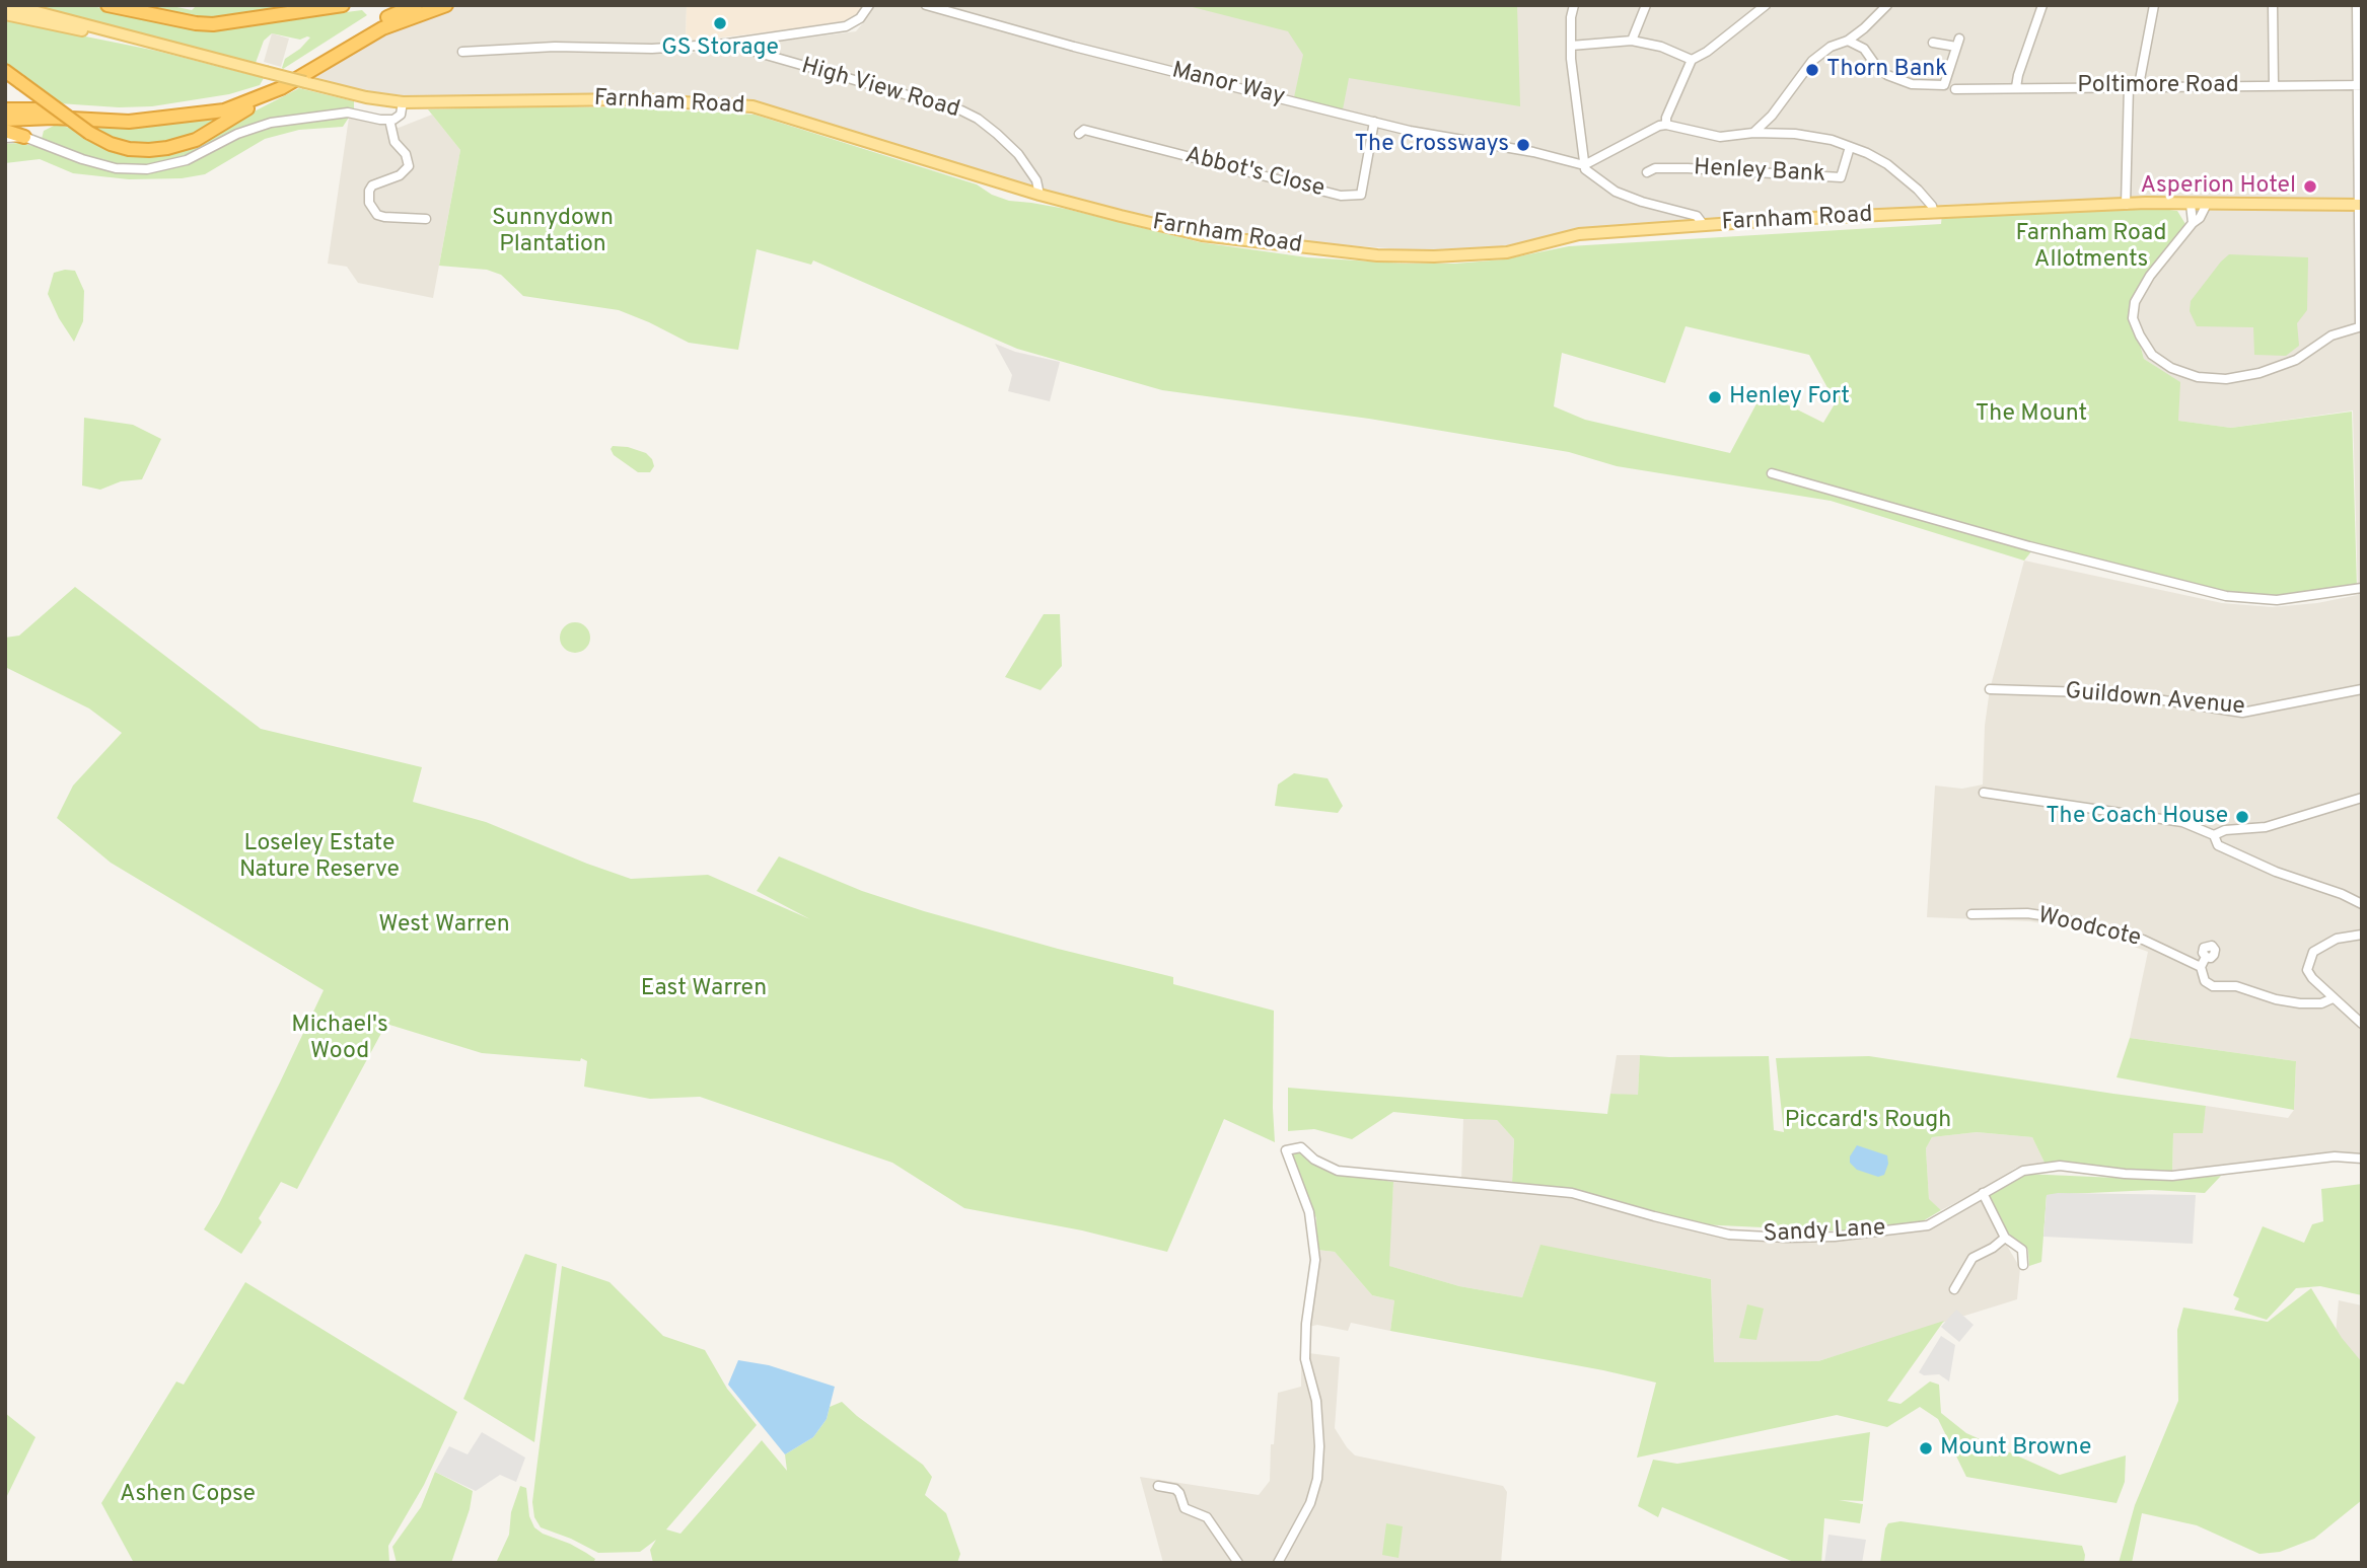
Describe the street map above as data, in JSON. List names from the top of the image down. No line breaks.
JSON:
{"streets":{"main road":["Farnham Road"],"street":["Manor Way","Poltimore Road","High View Road","Henley Bank","Abbot's Close","Guildown Avenue","Woodcote","Sandy Lane"]},"crossings":[["Manor Way","Abbot's Close"],["High View Road","Farnham Road"]],"parks":["Sunnydown Plantation","Farnham Road Allotments","The Mount","Loseley Estate Nature Reserve","West Warren","East Warren","Michael's Wood","Piccard's Rough","Ashen Copse"],"places":["GS Storage","Thorn Bank","The Crossways","Asperion Hotel","Henley Fort","The Coach House","Mount Browne"]}
